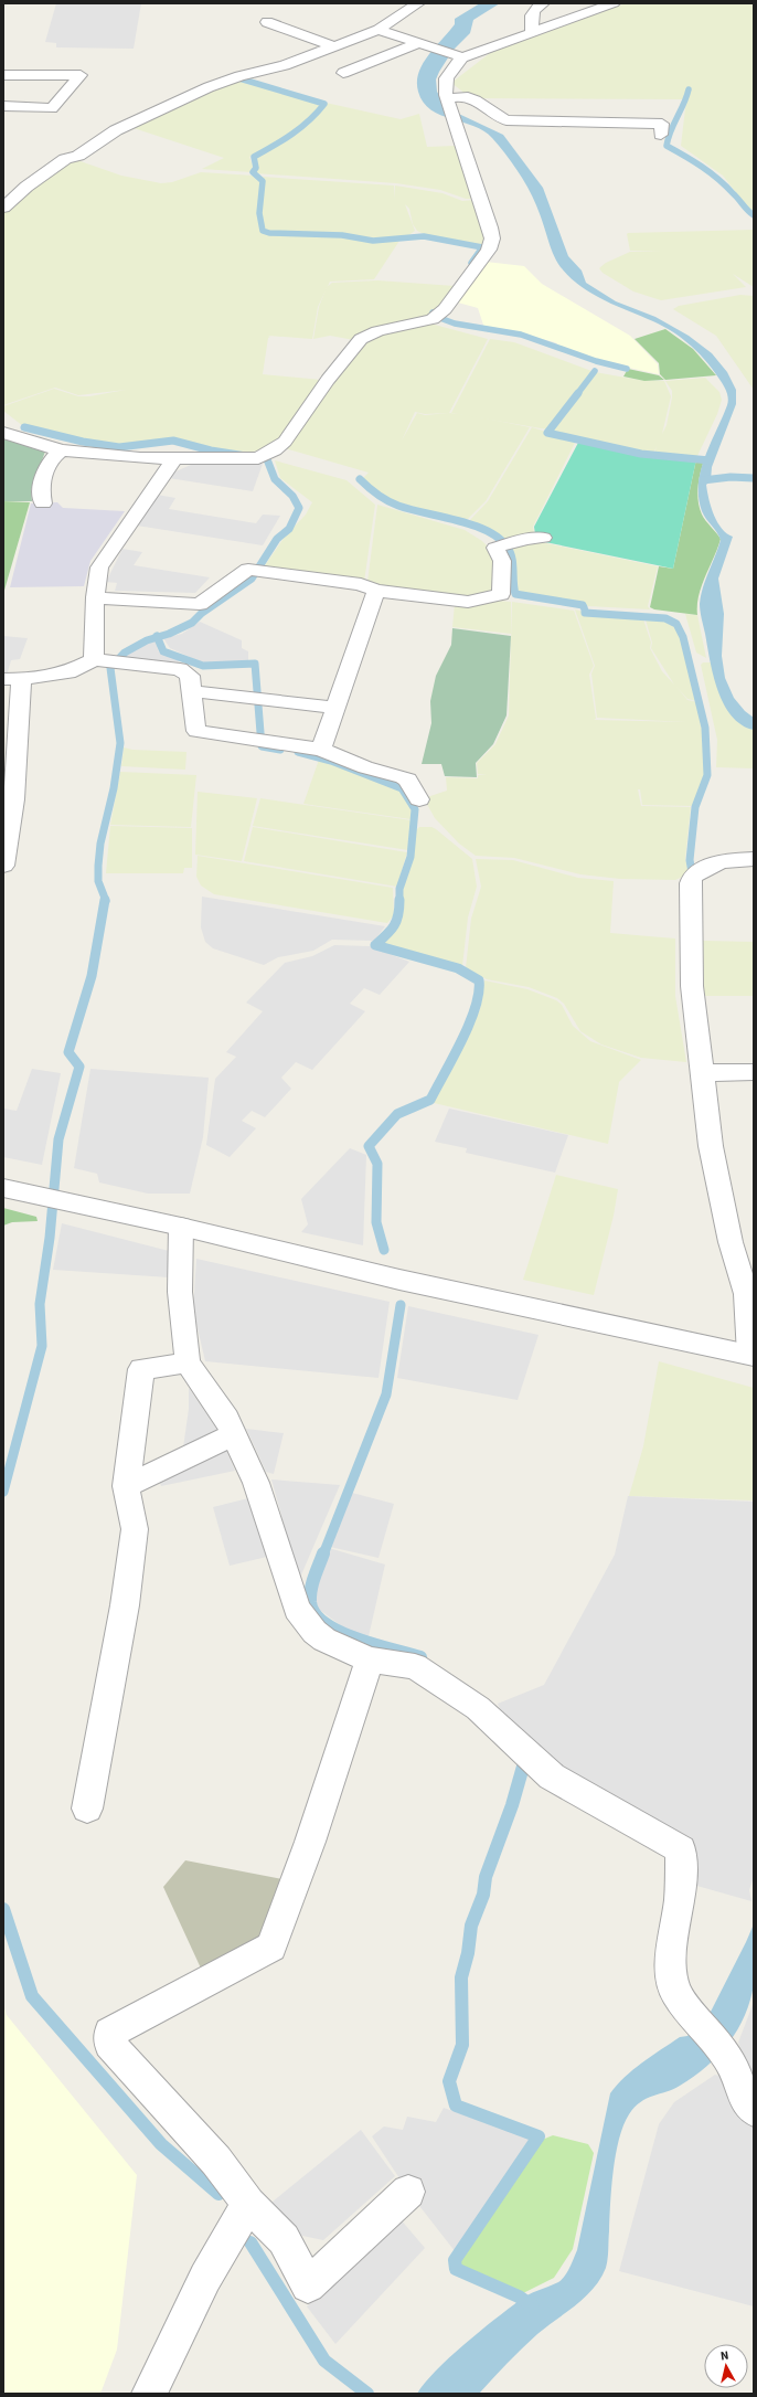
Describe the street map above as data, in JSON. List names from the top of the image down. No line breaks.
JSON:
{"north":"top"}
